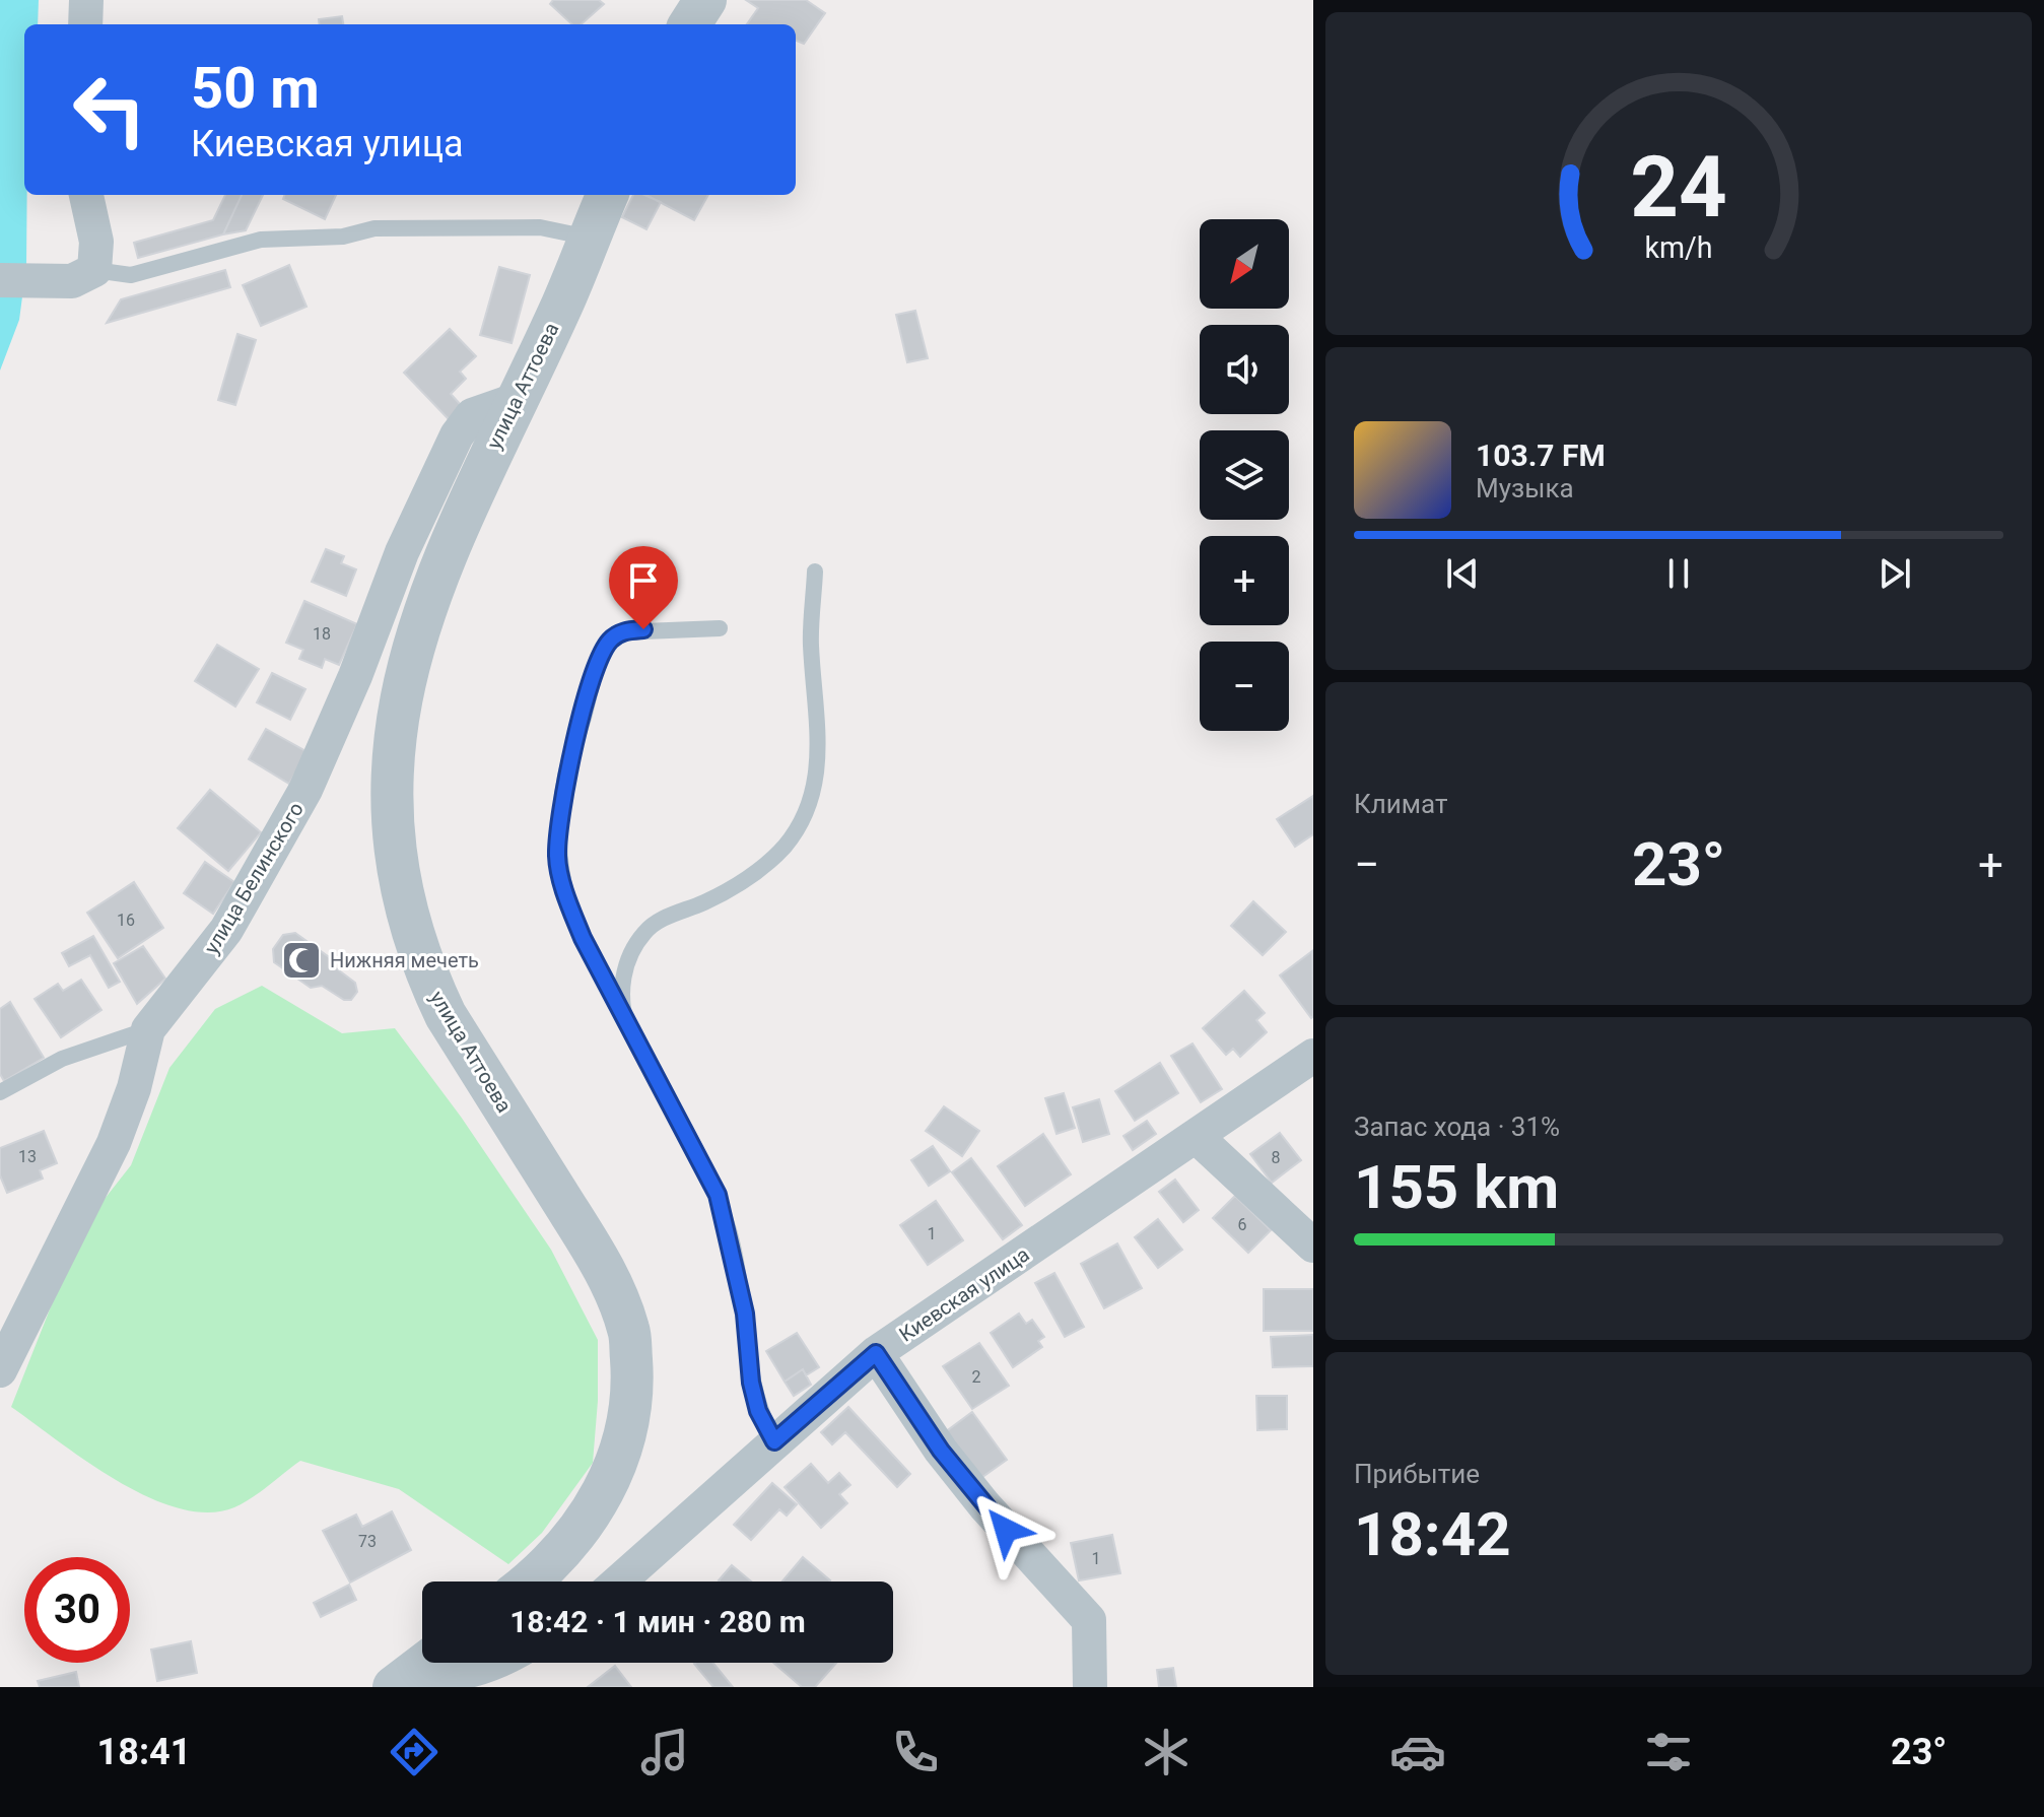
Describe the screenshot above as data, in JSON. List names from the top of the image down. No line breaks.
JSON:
{"streets":{"street":["улица Аттоева","улица Белинского","Киевская улица"]},"crossings":[["улица Аттоева","улица Белинского"]],"places":{"mosque":["Нижняя мечеть"]},"house_numbers":["18","16","13","8","6","1","2","73","1"],"north":"bottom left","page":{"turn":["50 m","Киевская улица"],"map_buttons":["+","−"],"song":["103.7 FM","Музыка"],"tile":["Климат",["Запас хода · 31%","155 km"],["Прибытие","18:42"]],"heat":["−","23°","+"],"limit":"30","trip":"18:42 · 1 мин · 280 m","tabs":["18:41","23°"],"gauge":["24","km/h"]}}
